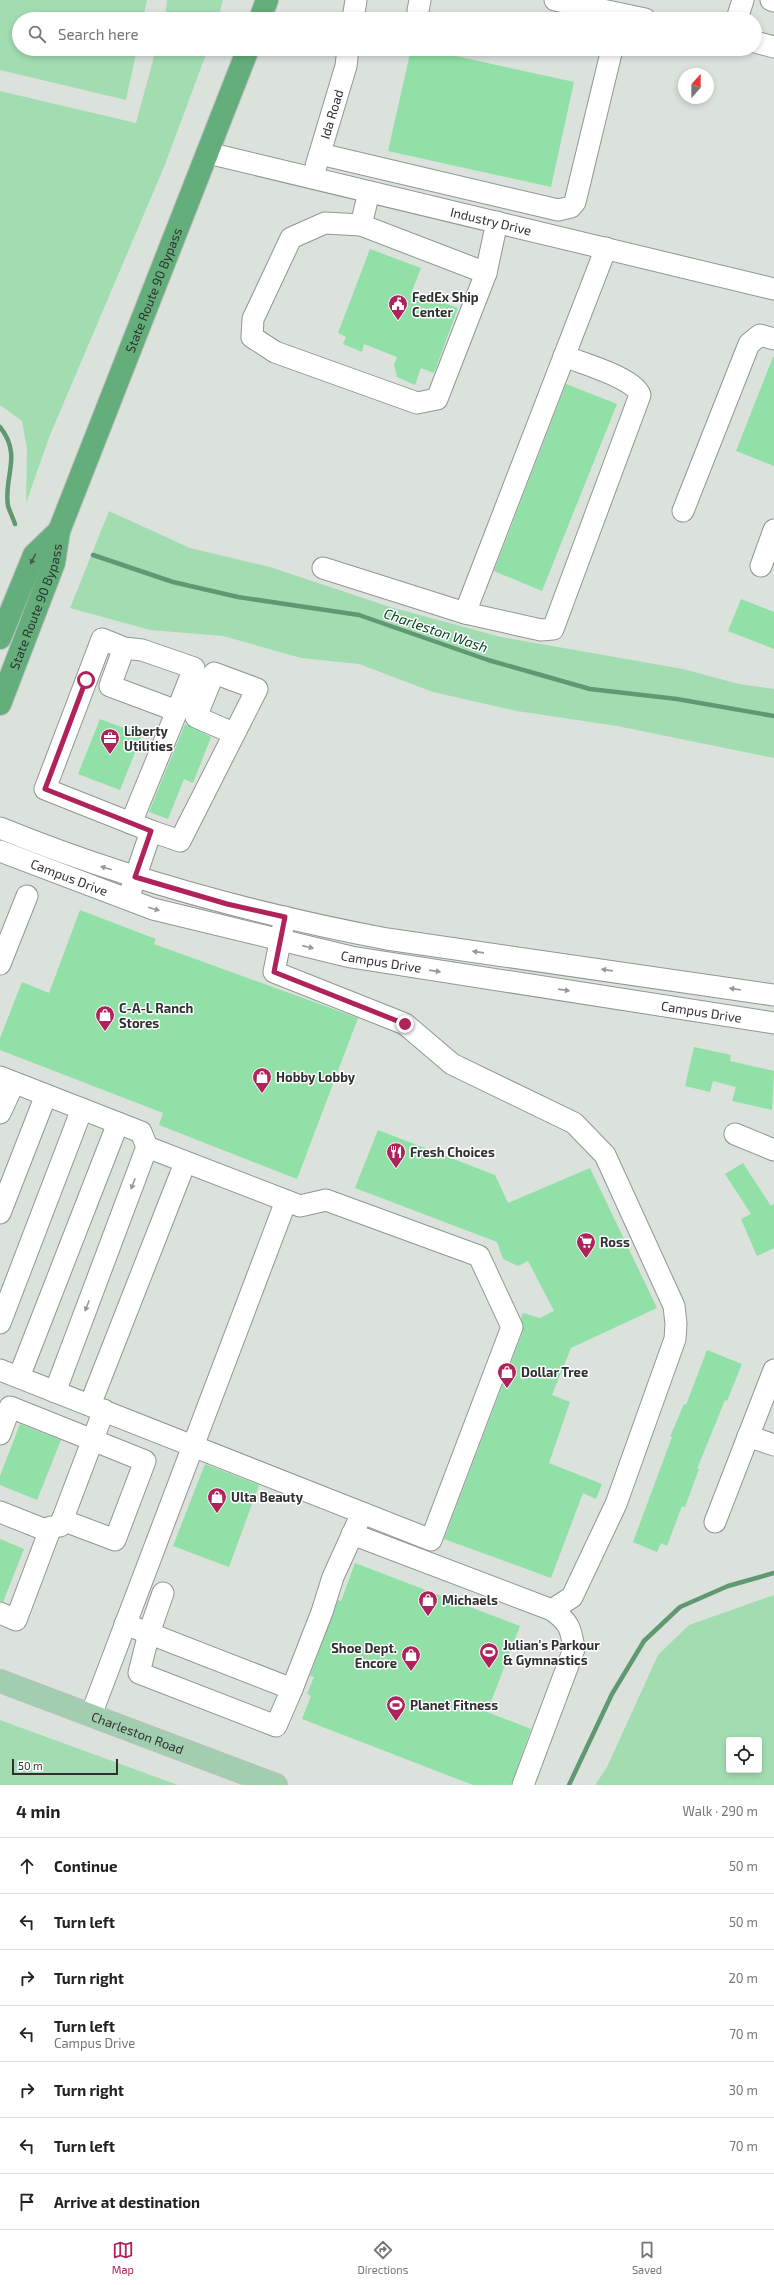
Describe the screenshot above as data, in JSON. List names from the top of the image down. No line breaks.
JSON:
{"streets":{"highway":["State Route 90 Bypass"],"main road":["Charleston Road"],"street":["Ida Road","Industry Drive","Campus Drive"]},"crossings":[["Ida Road","Industry Drive"],["Industry Drive","State Route 90 Bypass"]],"water":["Charleston Wash"],"places":{"public building":["FedEx Ship Center"],"office":["Liberty Utilities"],"shop":["C-A-L Ranch Stores","Hobby Lobby","Dollar Tree","Ulta Beauty","Michaels","Shoe Dept. Encore"],"restaurant":["Fresh Choices"],"supermarket":["Ross"],"sports":["Julian's Parkour & Gymnastics","Planet Fitness"]},"scale_bar":"50 m","north":"top","page":{"search":"Search here","scale":"50 m","heading":["4 min","Walk · 290 m"],"list":[["Continue","50 m"],["Turn left","50 m"],["Turn right","20 m"],["Turn left","Campus Drive","70 m"],["Turn right","30 m"],["Turn left","70 m"],"Arrive at destination"],"nav":["Map","Directions","Saved"]}}
